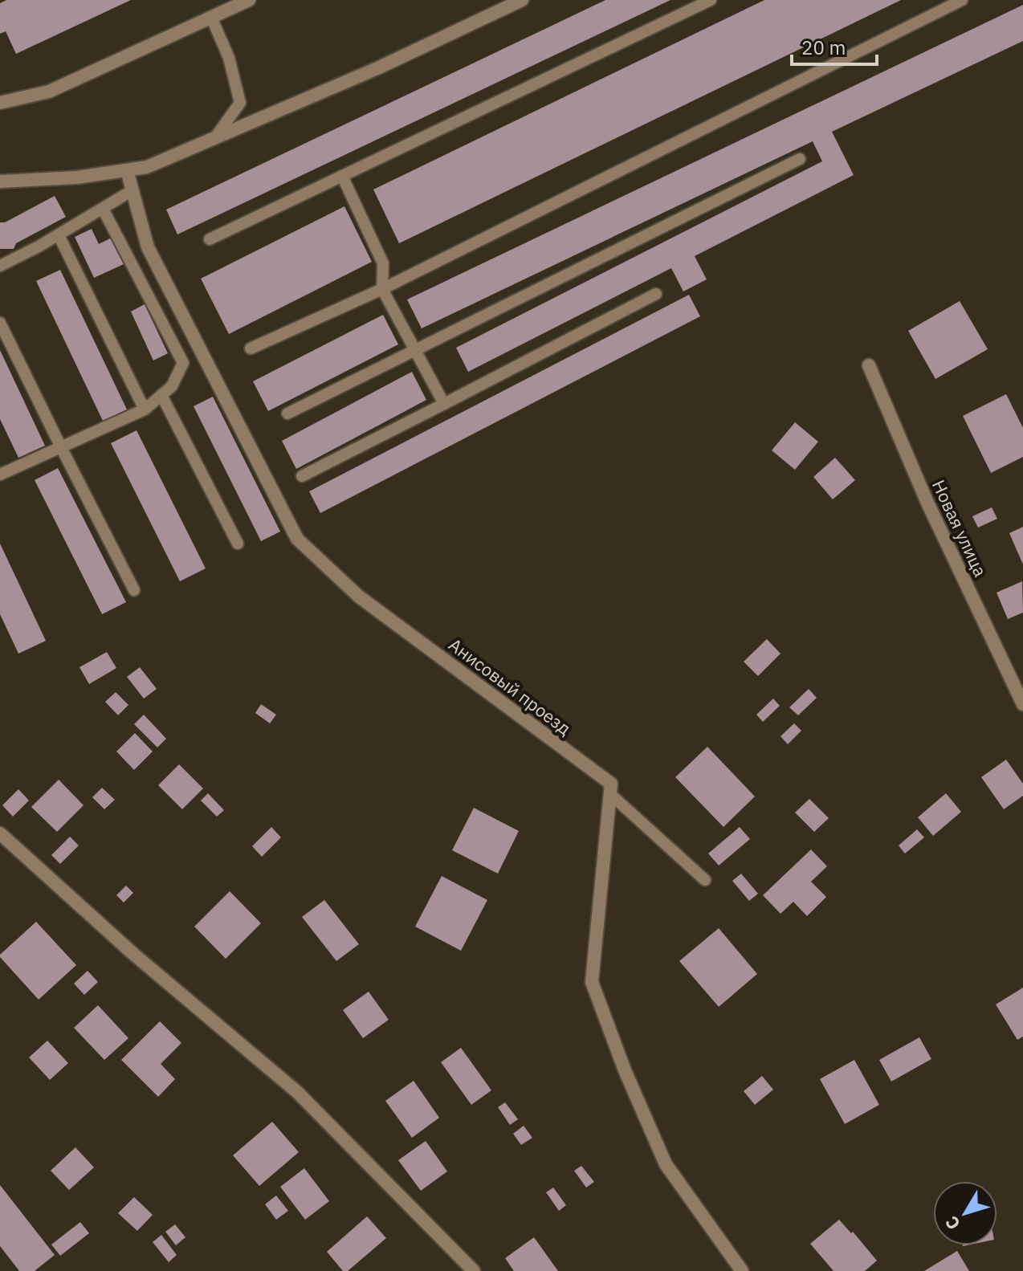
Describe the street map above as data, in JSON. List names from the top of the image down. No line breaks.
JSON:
{"streets":{"street":["Новая улица","Анисовый проезд"]},"scale_bar":"20 m","north":"bottom left"}
